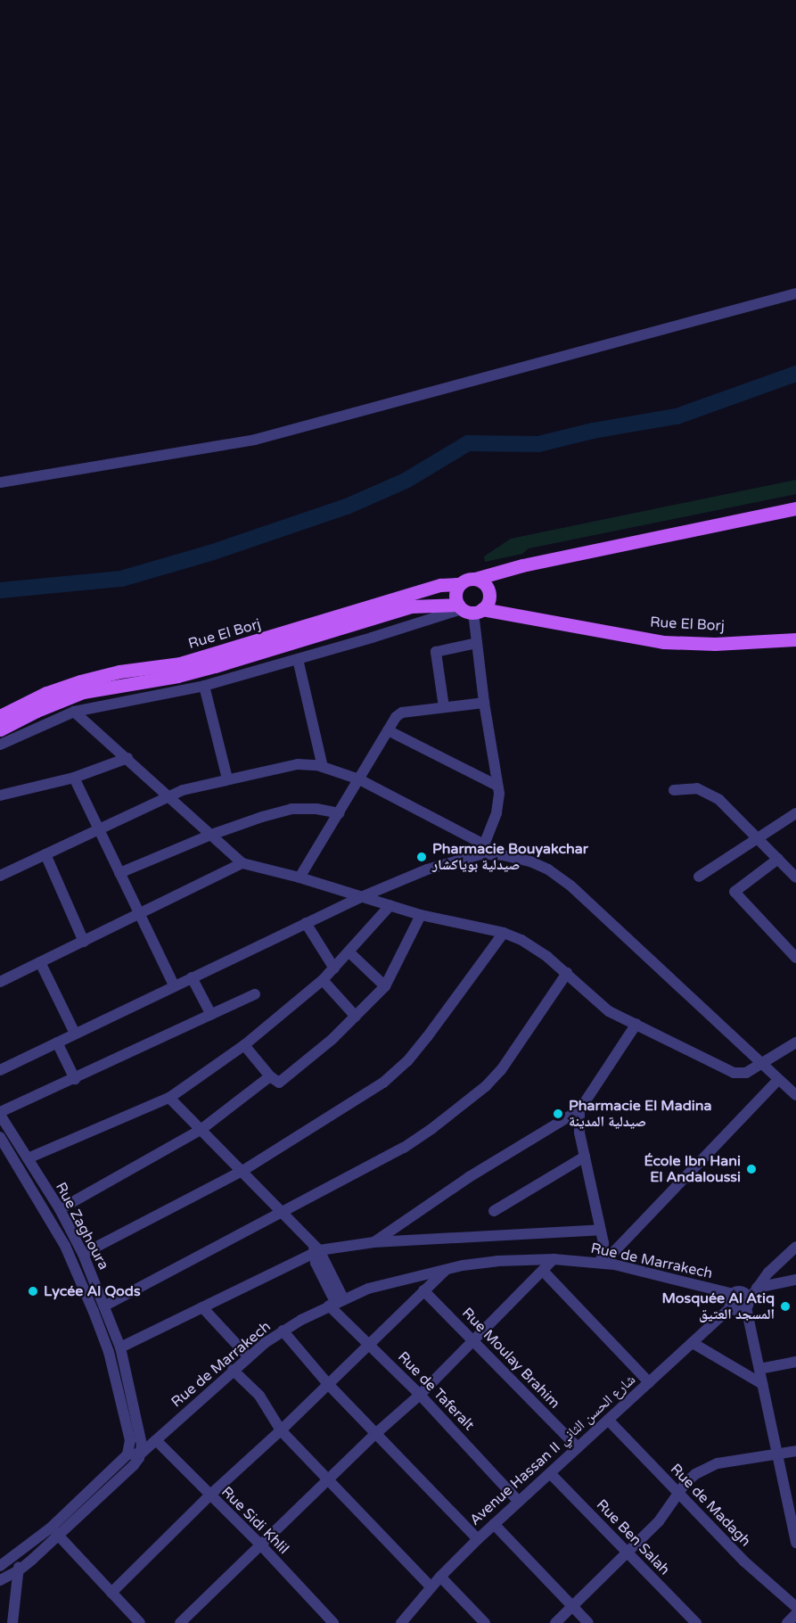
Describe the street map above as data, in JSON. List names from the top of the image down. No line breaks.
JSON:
{"streets":{"main road":["Rue El Borj"],"street":["Rue Zaghoura","Rue de Marrakech","Rue Moulay Brahim","Rue de Taferalt","Avenue Hassan II شارع الحسن الثاني","Rue de Madagh","Rue Sidi Khlil","Rue Ben Salah"]},"crossings":[["Rue Zaghoura","Rue de Marrakech"],["Rue de Marrakech","Rue de Taferalt"],["Rue de Marrakech","Avenue Hassan II شارع الحسن الثاني"],["Rue de Marrakech","Rue Sidi Khlil"],["Rue Moulay Brahim","Avenue Hassan II شارع الحسن الثاني"],["Rue de Taferalt","Avenue Hassan II شارع الحسن الثاني"],["Avenue Hassan II شارع الحسن الثاني","Rue de Madagh"],["Avenue Hassan II شارع الحسن الثاني","Rue Ben Salah"]],"places":["Pharmacie Bouyakchar صيدلية بوياكشار","Pharmacie El Madina صيدلية المدينة","École Ibn Hani El Andaloussi","Lycée Al Qods","Mosquée Al Atiq المسجد العتيق"]}
